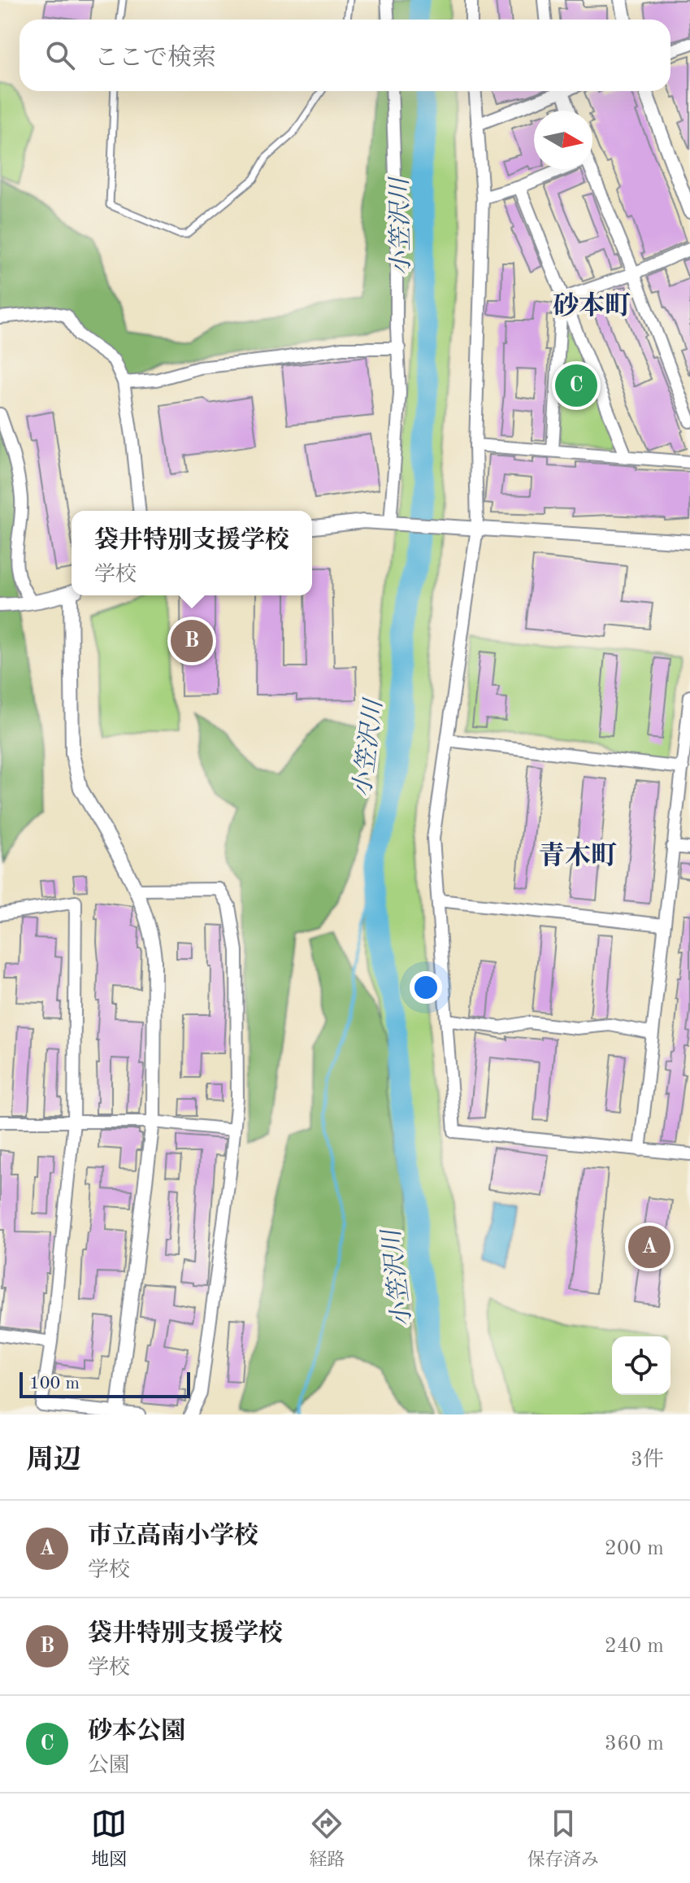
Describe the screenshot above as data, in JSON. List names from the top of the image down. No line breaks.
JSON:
{"districts":["砂本町","青木町"],"water":["小笠沢川"],"scale_bar":"100 m","north":"right","page":{"search":"ここで検索","pins":["C","B","A"],"popup":["袋井特別支援学校","学校"],"scale":"100 m","heading":["周辺","3件"],"list":[{"mark":"A","name":"市立高南小学校","note":"学校","value":"200 m"},{"mark":"B","name":"袋井特別支援学校","note":"学校","value":"240 m"},{"mark":"C","name":"砂本公園","note":"公園","value":"360 m"}],"nav":["地図","経路","保存済み"]}}
